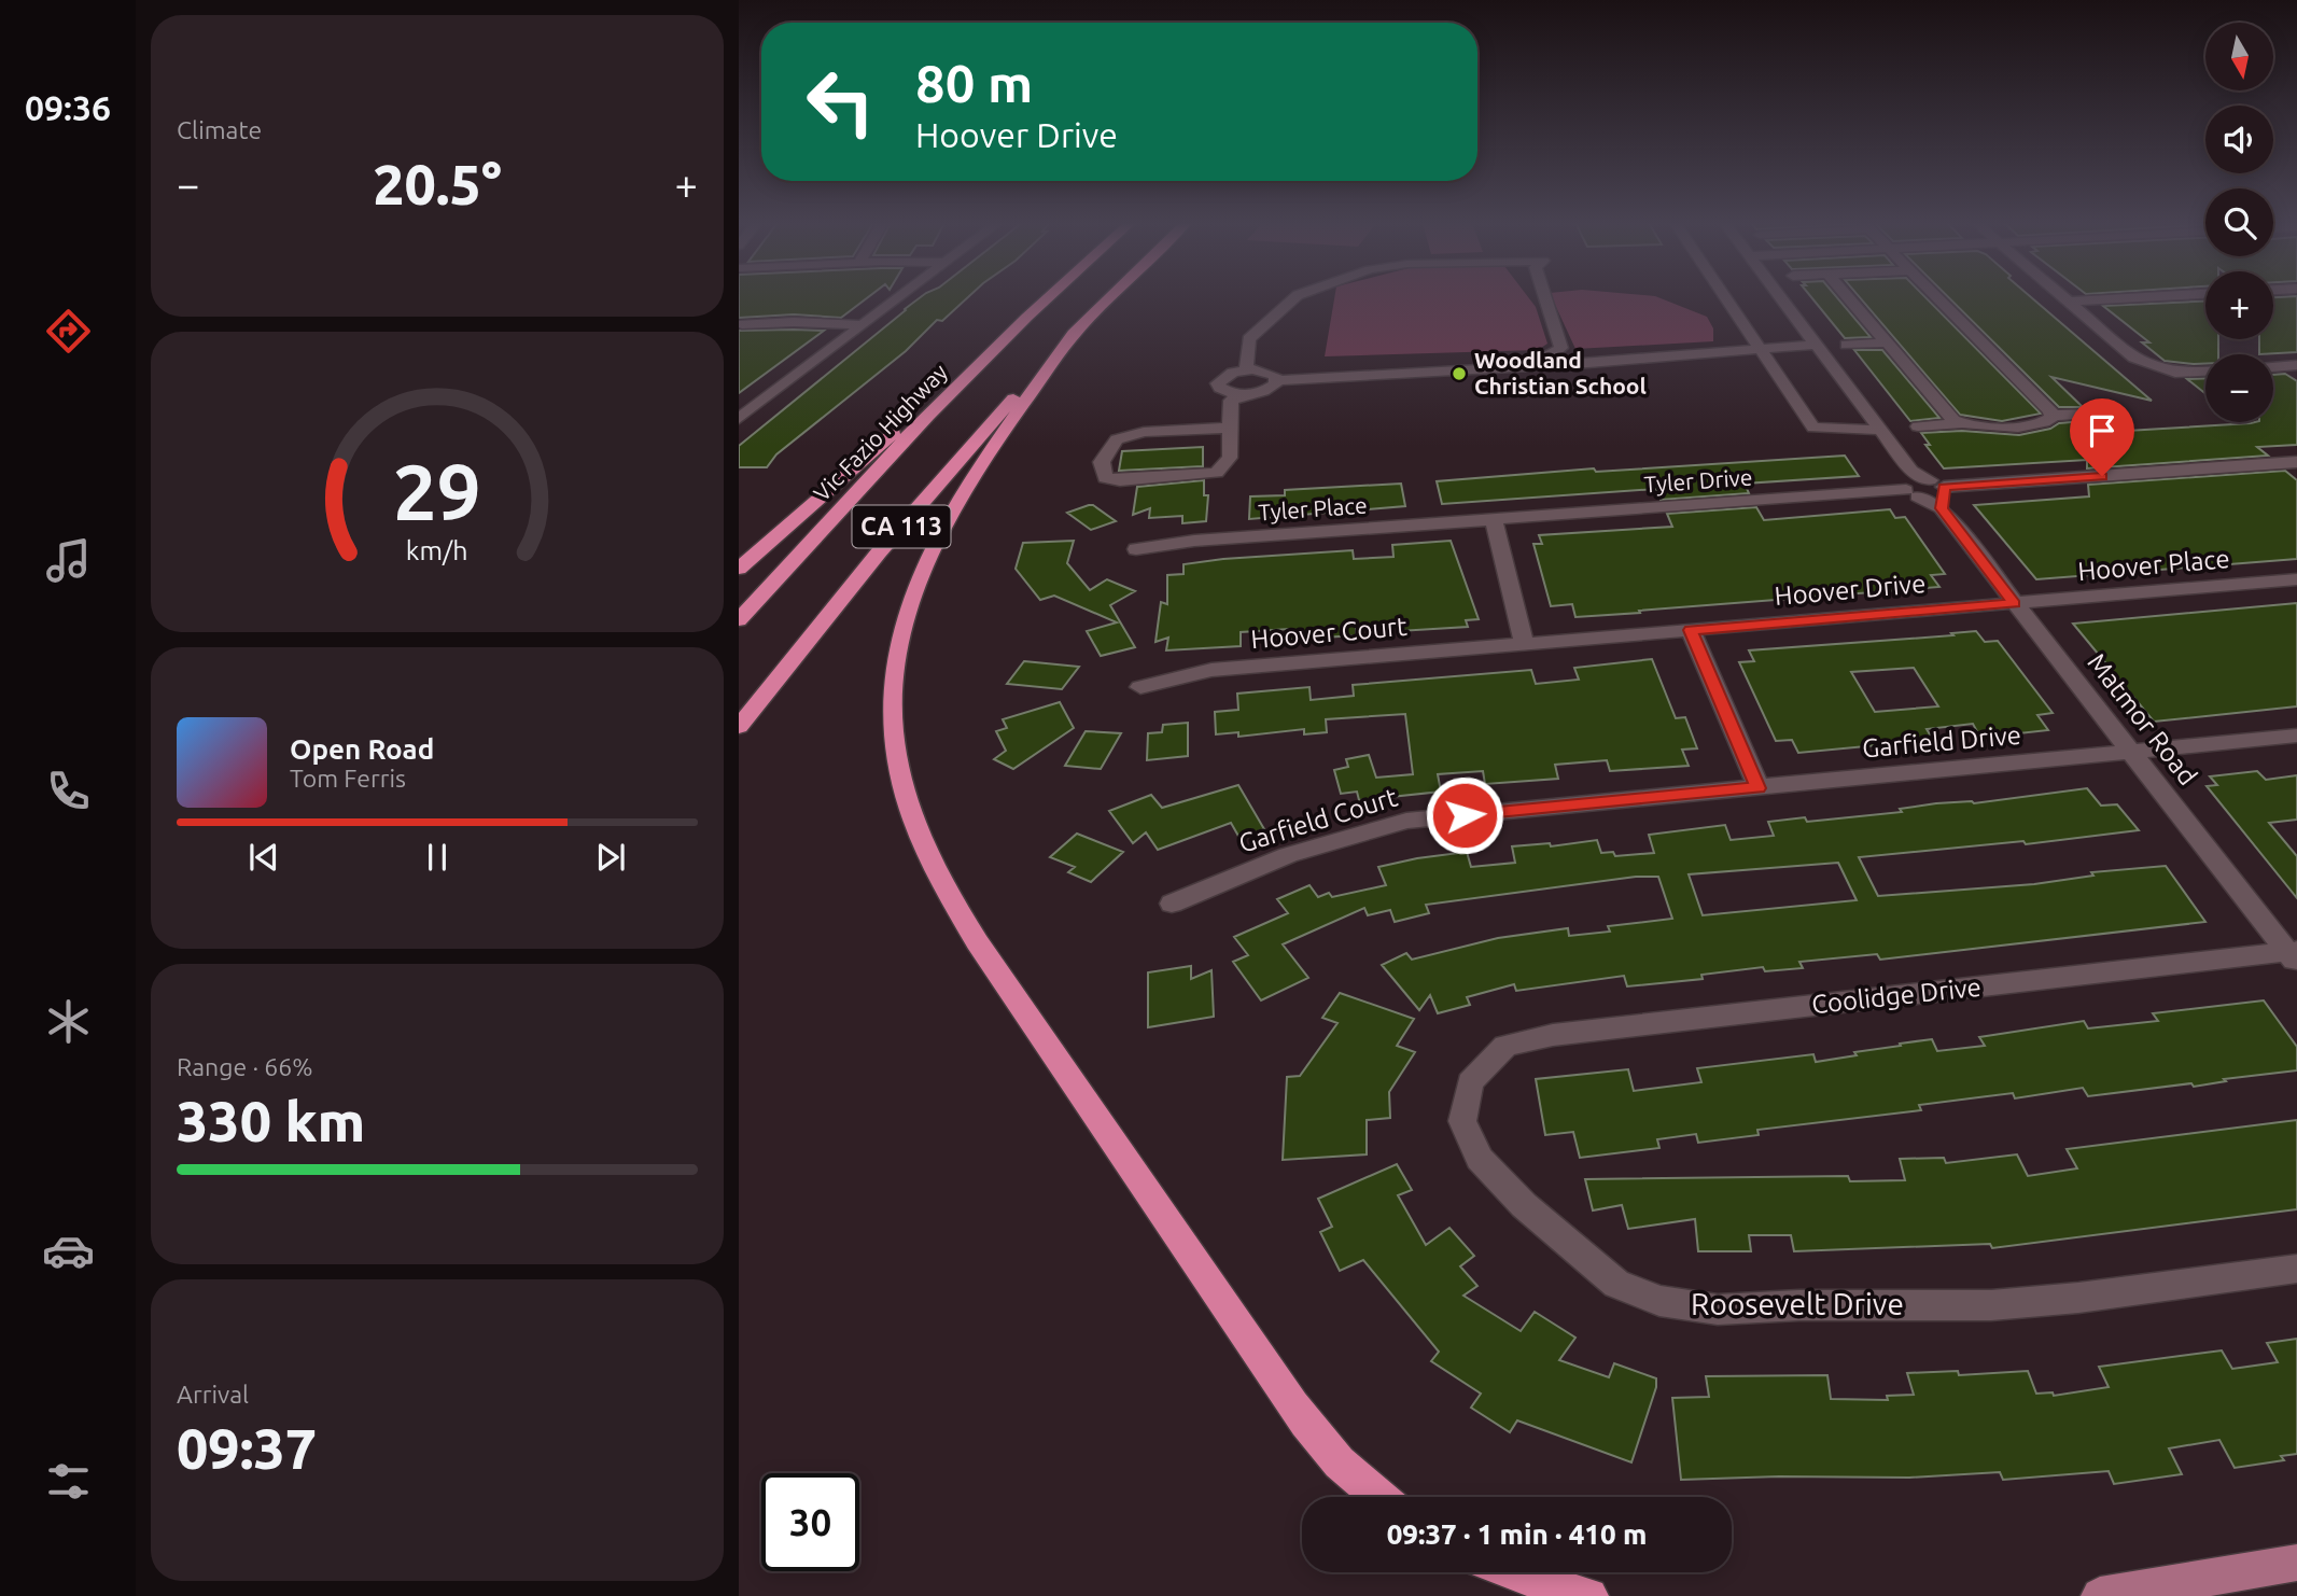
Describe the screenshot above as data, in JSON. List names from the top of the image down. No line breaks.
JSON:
{"streets":{"highway":["Vic Fazio Highway","CA 113"],"street":["Tyler Drive","Tyler Place","Hoover Place","Hoover Drive","Hoover Court","Matmor Road","Garfield Drive","Garfield Court","Coolidge Drive","Roosevelt Drive"]},"crossings":[["Tyler Drive","Tyler Place"],["Tyler Drive","Matmor Road"],["Hoover Place","Hoover Drive"],["Hoover Place","Matmor Road"],["Hoover Drive","Hoover Court"],["Hoover Drive","Matmor Road"],["Matmor Road","Garfield Drive"],["Matmor Road","Coolidge Drive"],["Garfield Drive","Garfield Court"],["Coolidge Drive","Roosevelt Drive"]],"places":["Woodland Christian School"],"north":"bottom","page":{"tabs":"09:36","tile":["Climate",["Range · 66%","330 km"],["Arrival","09:37"]],"map_buttons":["+","−"],"turn":["80 m","Hoover Drive"],"heat":["−","20.5°","+"],"song":["Open Road","Tom Ferris"],"limit":"30","trip":"09:37 · 1 min · 410 m","gauge":["29","km/h"]}}
